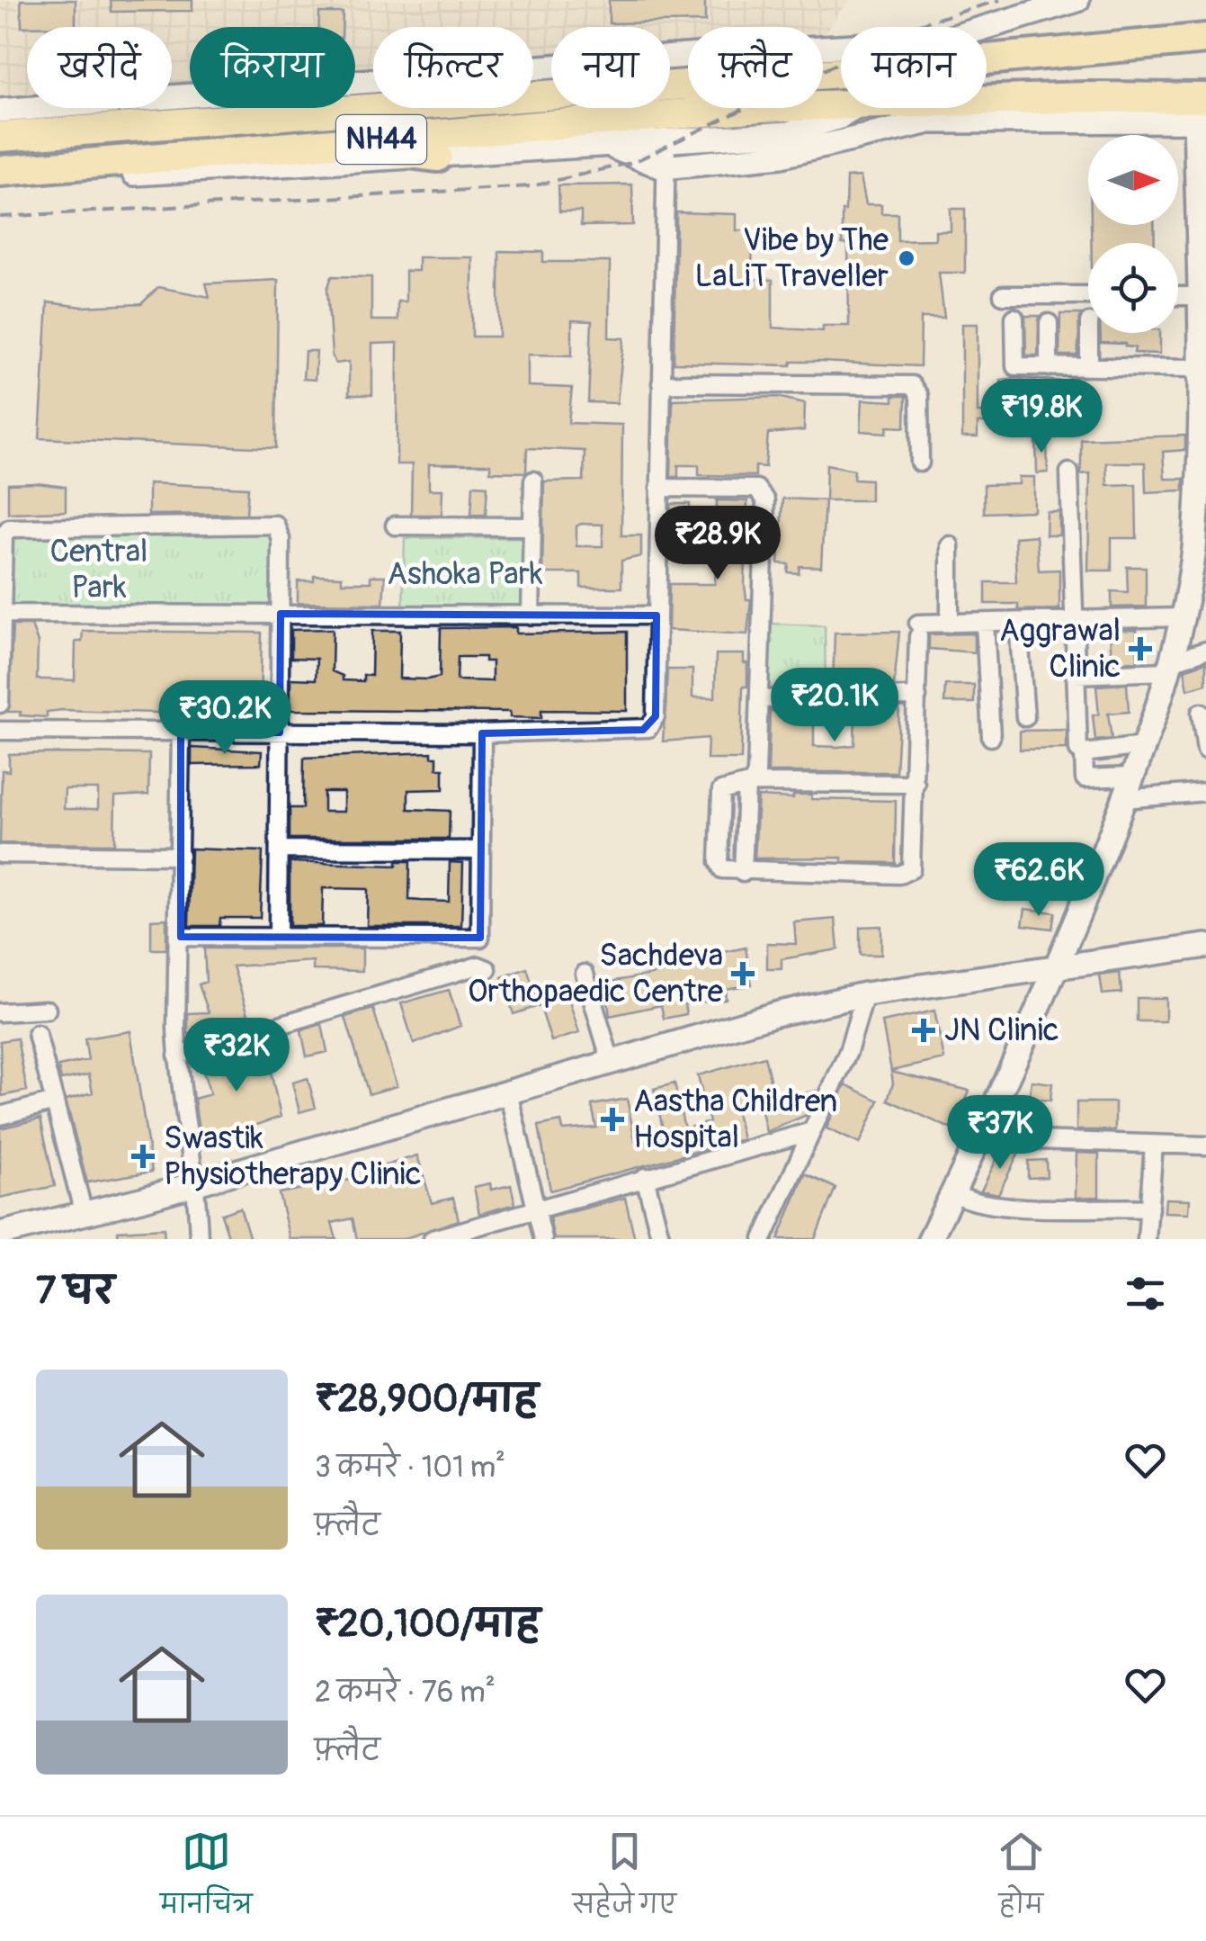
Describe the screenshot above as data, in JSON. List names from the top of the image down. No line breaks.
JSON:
{"streets":{"highway":["NH44"]},"parks":["Central Park","Ashoka Park"],"places":{"other":["Vibe by The LaLiT Traveller"],"health":["Aggrawal Clinic","Sachdeva Orthopaedic Centre","JN Clinic","Aastha Children Hospital","Swastik Physiotherapy Clinic"]},"north":"right","page":{"chip":["खरीदें","किराया","फ़िल्टर","नया","फ़्लैट","मकान"],"price":["₹19.8K","₹28.9K","₹20.1K","₹30.2K","₹62.6K","₹32K","₹37K"],"heading":"7 घर","list":[{"name":"₹28,900/माह","note":"3 कमरे · 101 m² · फ़्लैट"},{"name":"₹20,100/माह","note":"2 कमरे · 76 m² · फ़्लैट"}],"tabs":["मानचित्र","सहेजे गए","होम"]}}
